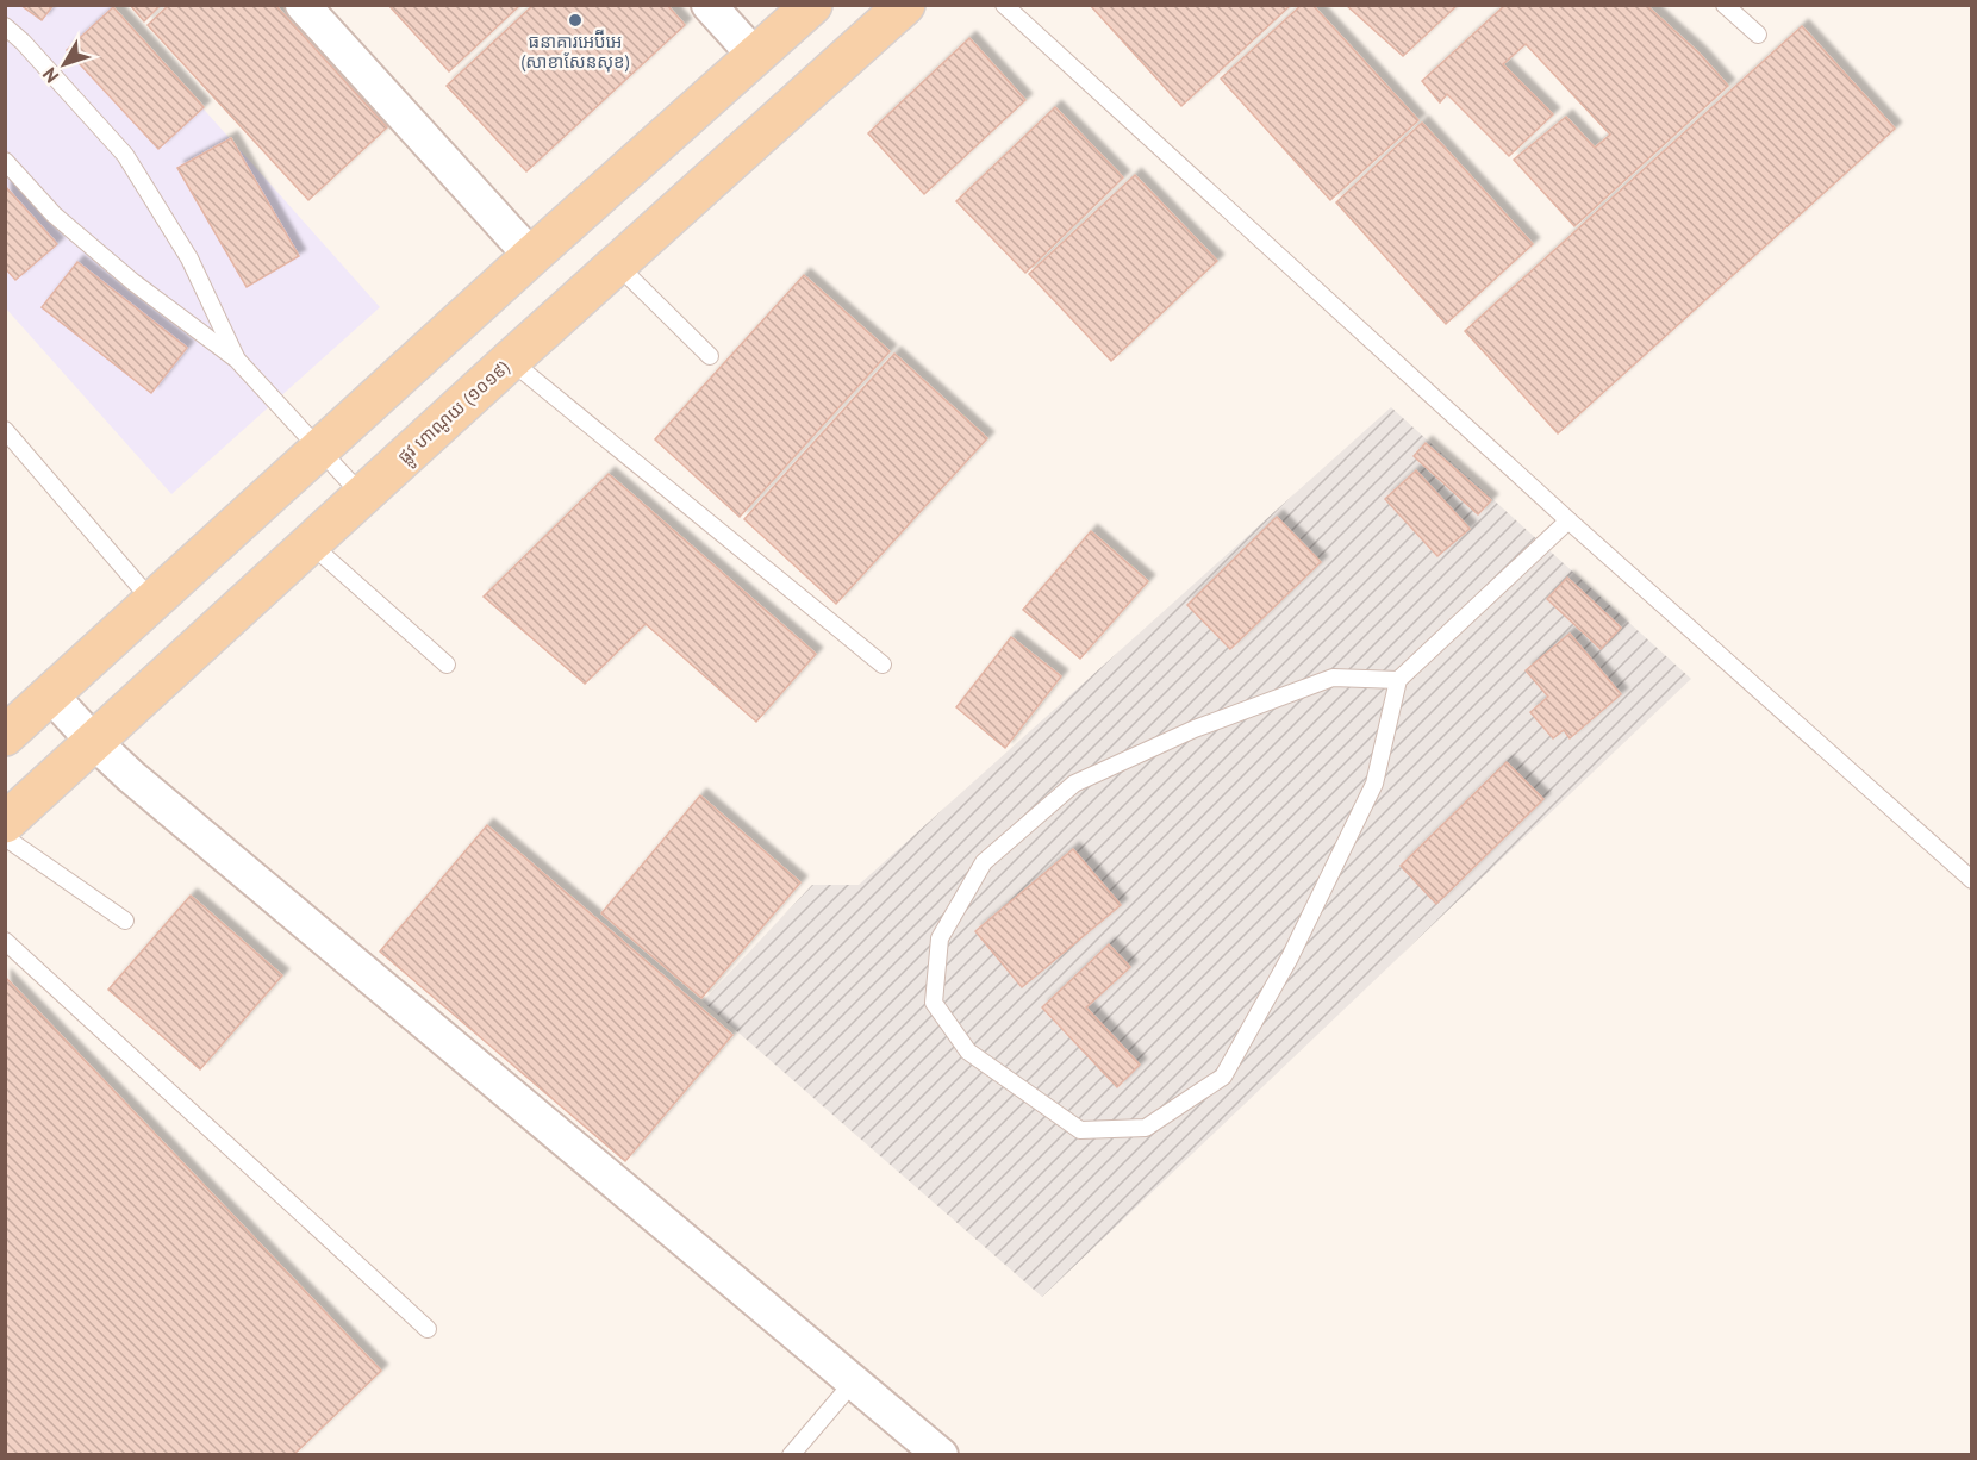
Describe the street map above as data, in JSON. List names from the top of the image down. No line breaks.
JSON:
{"streets":{"main road":["ផ្លូវ ហាណូយ (១០១៩)"]},"places":["ធនាគារអេប៊ីអេ (សាខាសែនសុខ)"],"north":"bottom left"}
